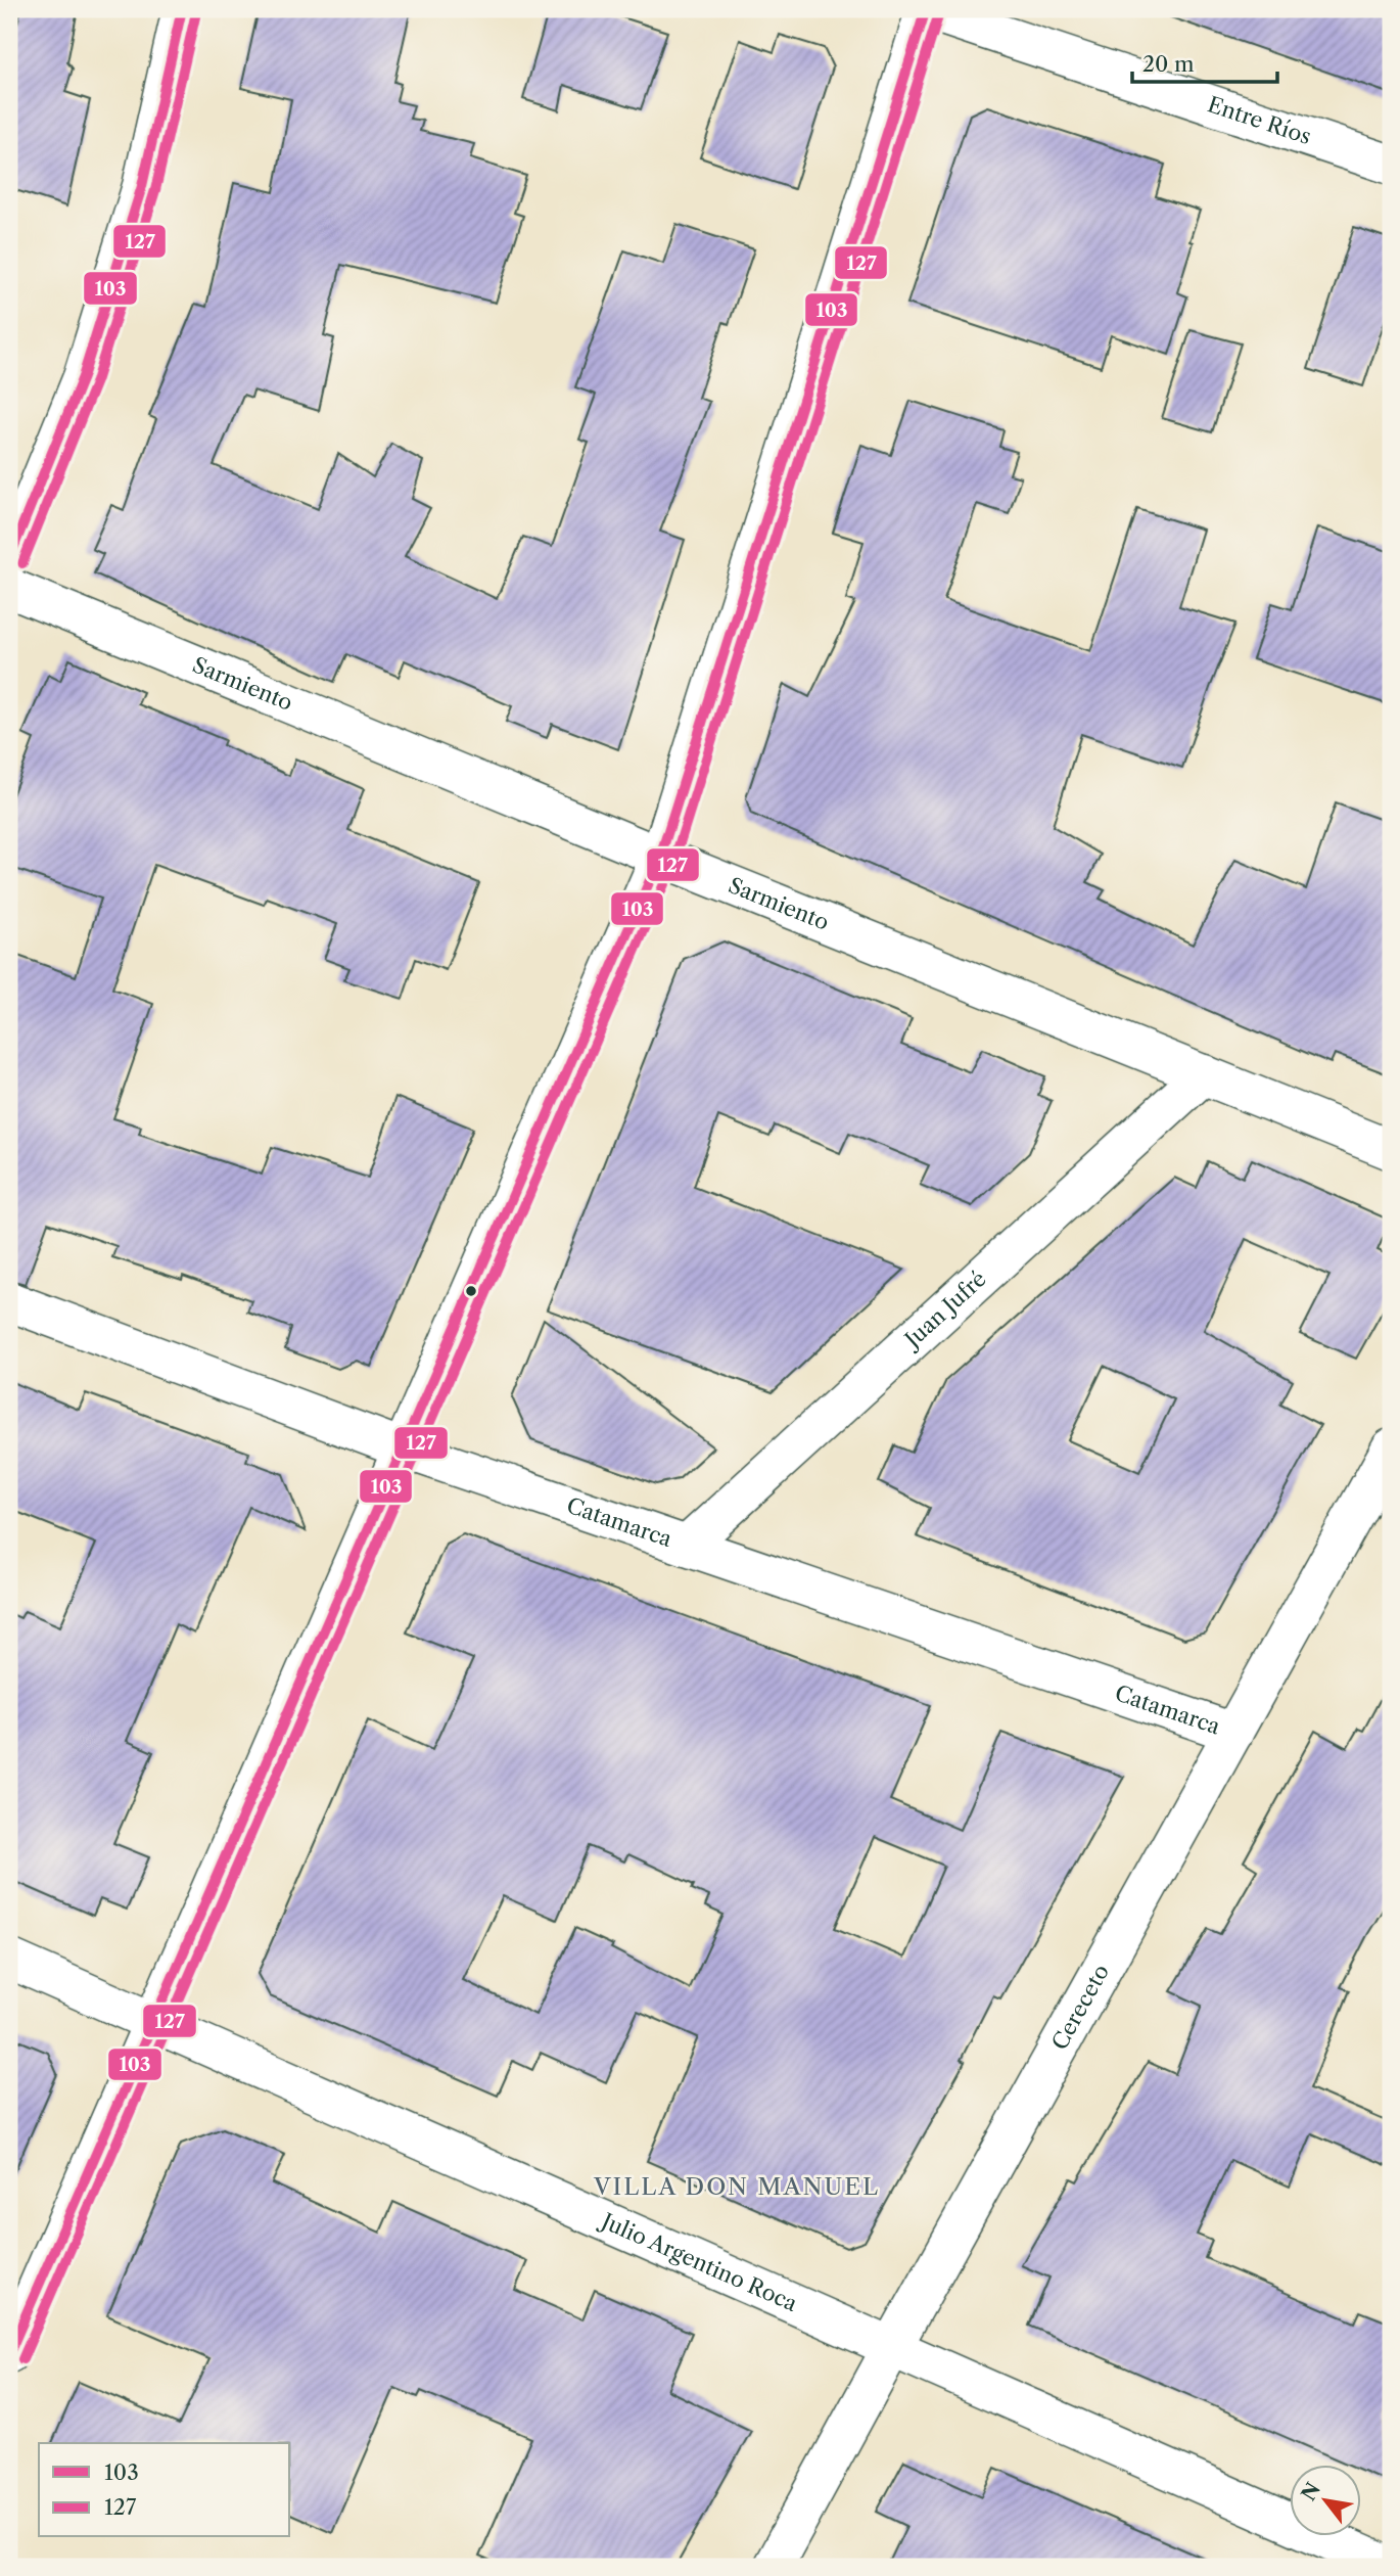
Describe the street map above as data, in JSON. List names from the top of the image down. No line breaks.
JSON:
{"streets":{"street":["Entre Ríos","Sarmiento","Juan Jufré","Catamarca","Cereceto","Julio Argentino Roca"]},"crossings":[["Sarmiento","Juan Jufré"],["Juan Jufré","Catamarca"],["Catamarca","Cereceto"],["Cereceto","Julio Argentino Roca"]],"districts":["VILLA DON MANUEL"],"lines":["transit line 103","transit line 127"],"legend":["103","127"],"scale_bar":"20 m","north":"top left"}
